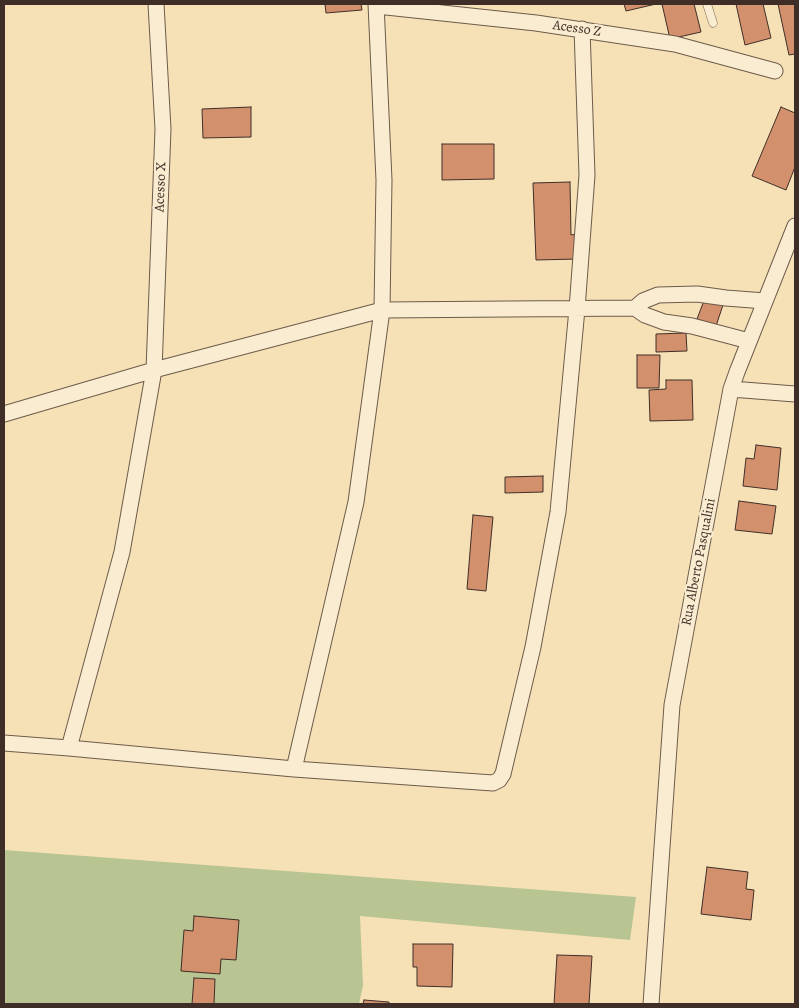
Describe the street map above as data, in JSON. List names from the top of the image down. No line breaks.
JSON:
{"streets":{"street":["Acesso Z","Acesso X","Rua Alberto Pasqualini"]}}
